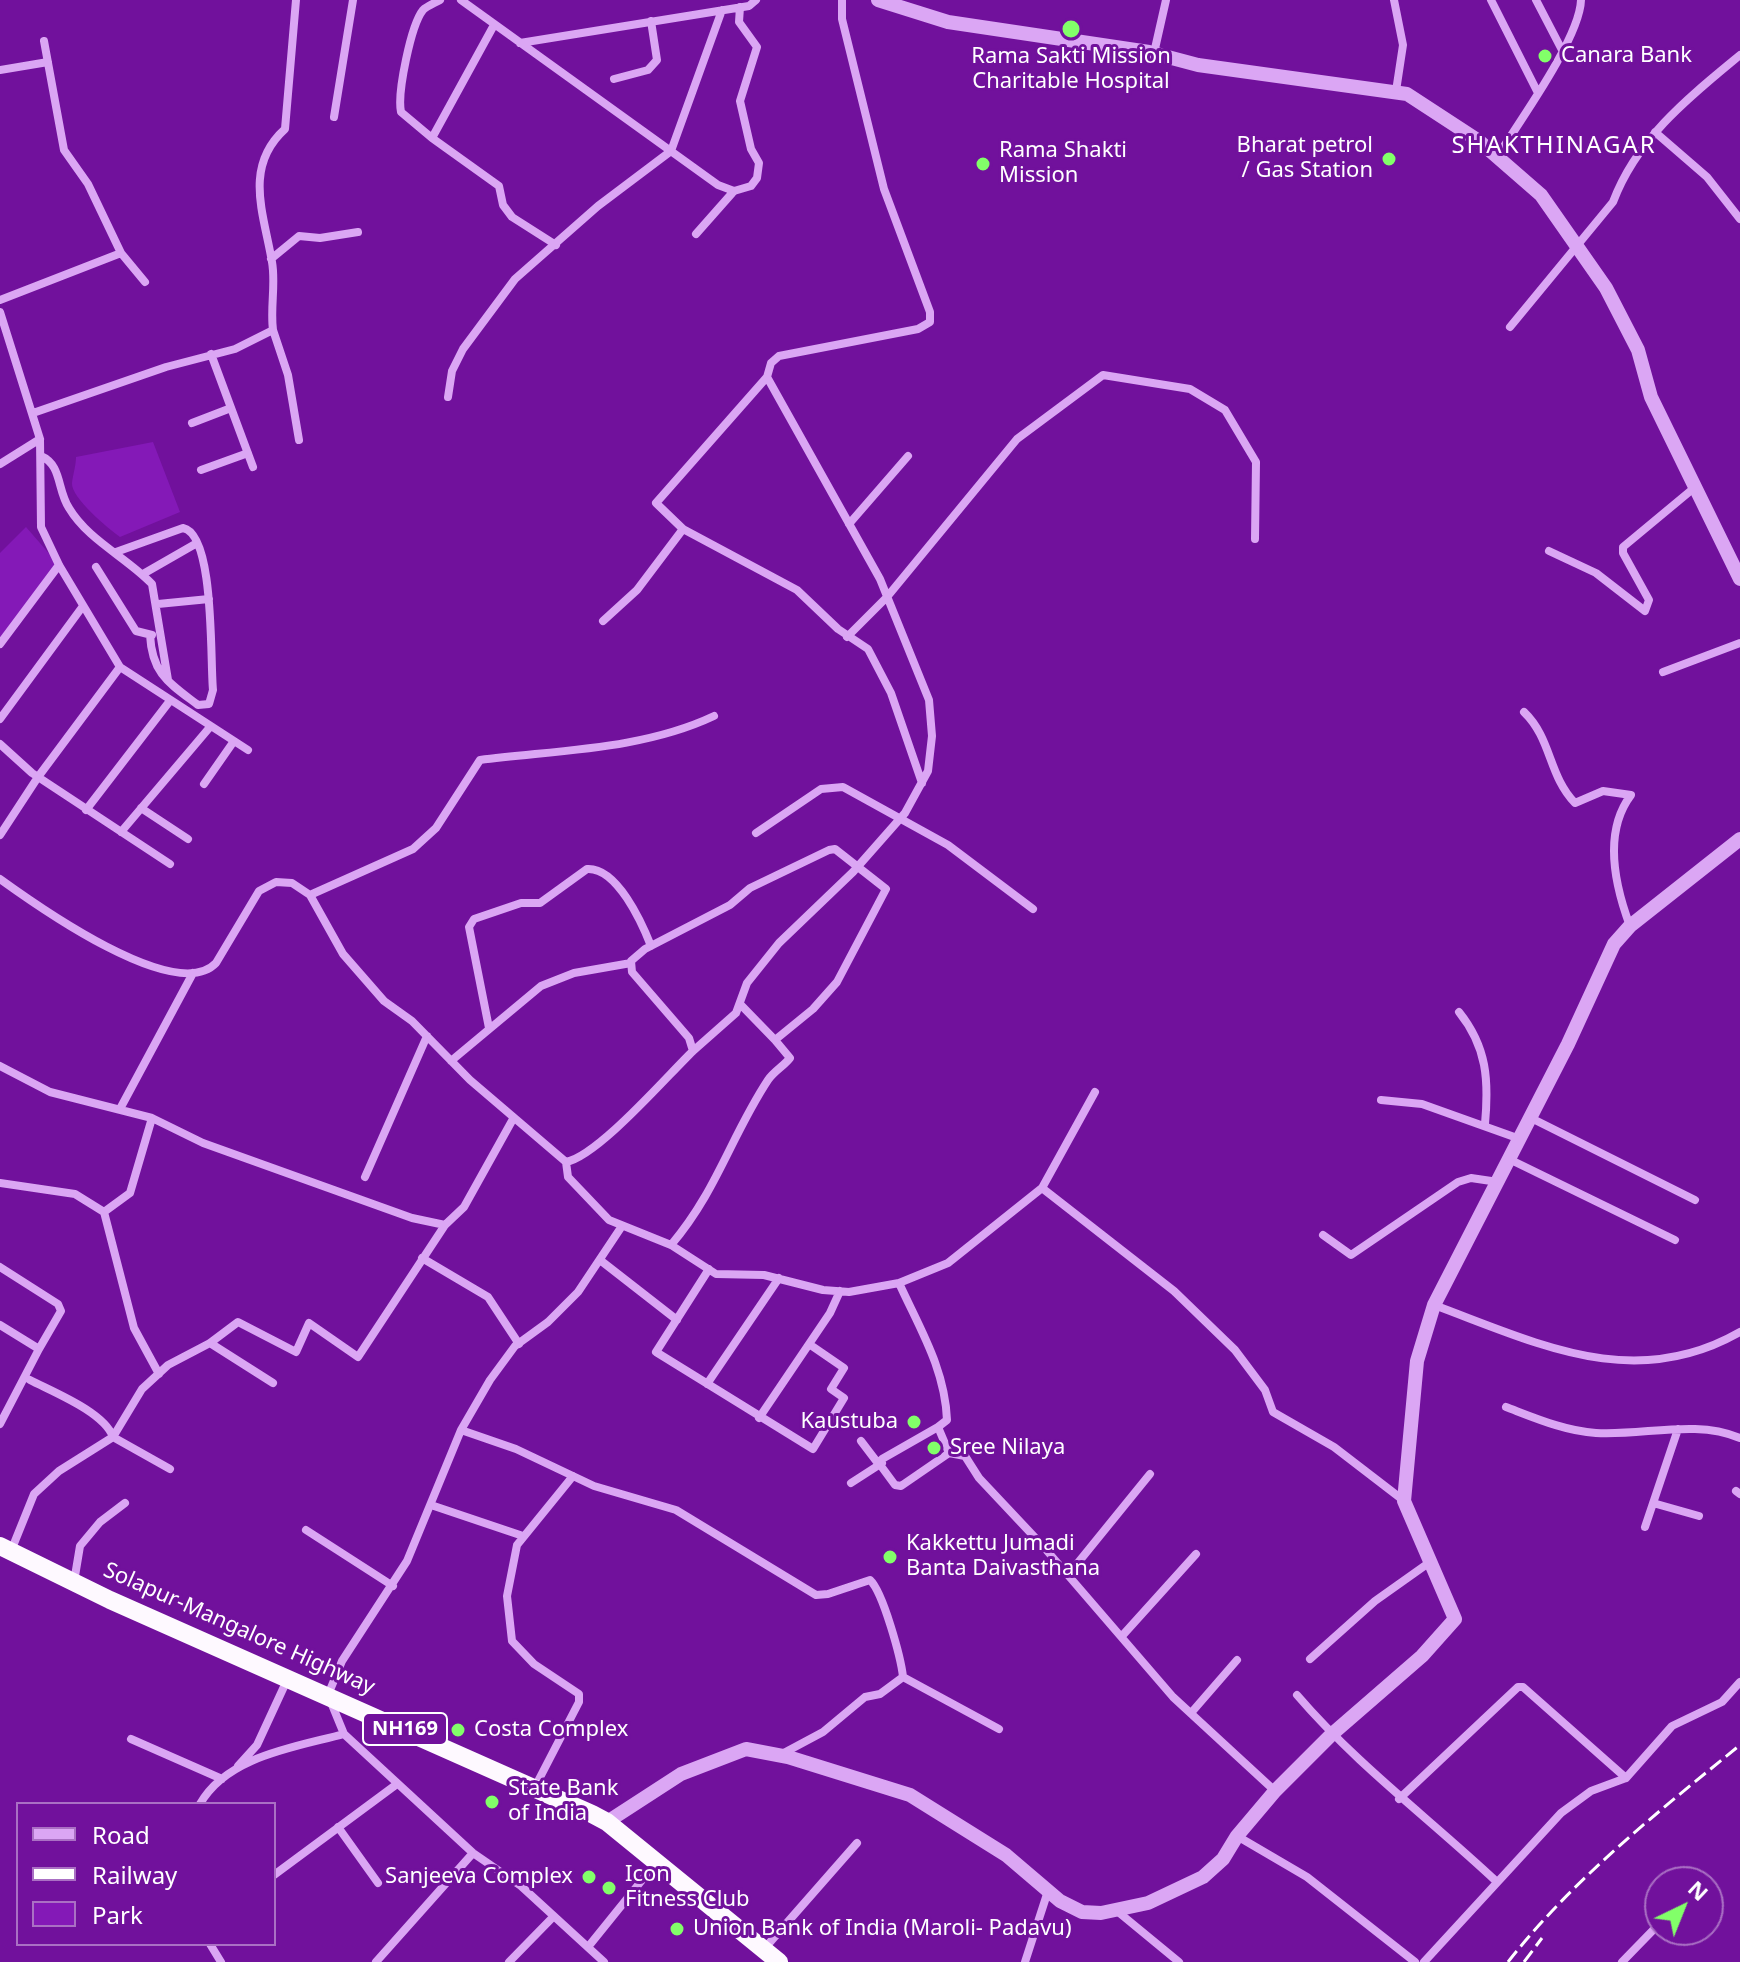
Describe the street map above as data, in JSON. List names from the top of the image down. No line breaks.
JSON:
{"streets":{"highway":["Solapur-Mangalore Highway","NH169"]},"districts":["SHAKTHINAGAR"],"places":["Rama Sakti Mission Charitable Hospital","Canara Bank","Bharat petrol / Gas Station","Rama Shakti Mission","Kaustuba","Sree Nilaya","Kakkettu Jumadi Banta Daivasthana","Costa Complex","State Bank of India","Sanjeeva Complex","Icon Fitness Club","Union Bank of India (Maroli- Padavu)"],"legend":["Road","Railway","Park"],"north":"top right"}
